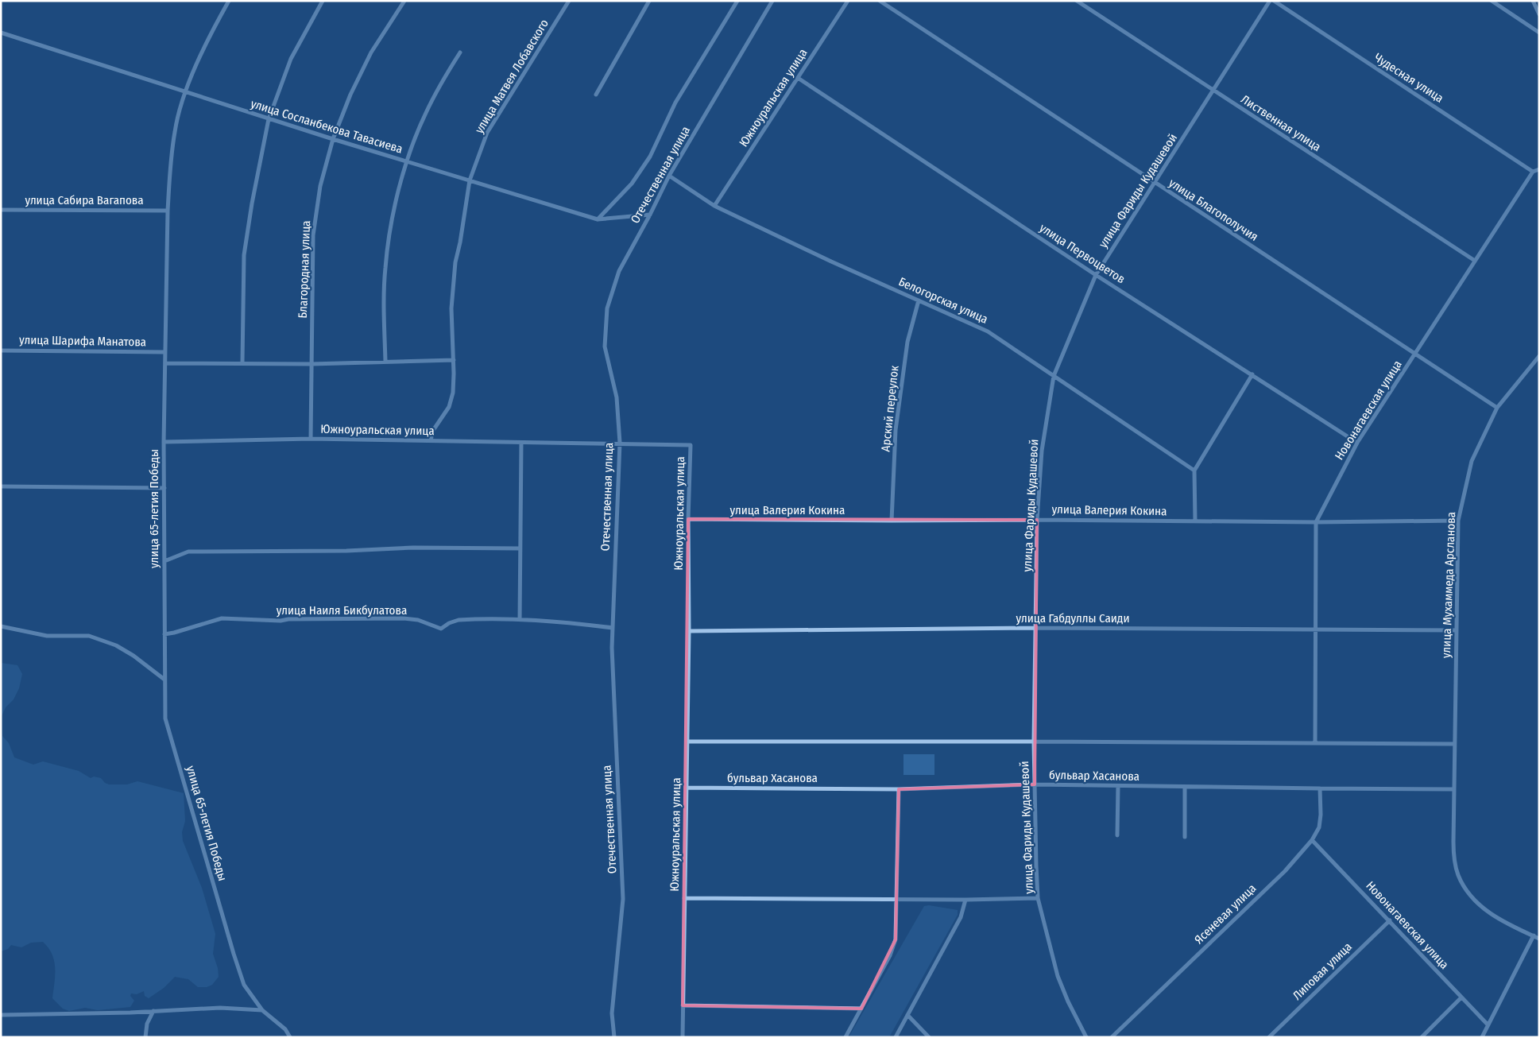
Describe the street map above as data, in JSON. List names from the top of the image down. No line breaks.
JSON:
{"streets":{"street":["улица Матвея Лобавского","Чудесная улица","Южноуральская улица","Лиственная улица","улица Сосланбекова Тавасиева","Отечественная улица","улица Фариды Кудашевой","улица Сабира Вагапова","улица Благополучия","улица Первоцветов","Благородная улица","Белогорская улица","улица Шарифа Манатова","Арский переулок","Новонагаевская улица","улица 65-летия Победы","улица Валерия Кокина","улица Мухаммеда Арсланова","улица Наиля Бикбулатова","улица Габдуллы Саиди","бульвар Хасанова","Ясеневая улица","Липовая улица"]},"crossings":[["улица Матвея Лобавского","Южноуральская улица"],["улица Матвея Лобавского","улица Сосланбекова Тавасиева"],["Чудесная улица","Новонагаевская улица"],["Южноуральская улица","Отечественная улица"],["Южноуральская улица","улица Первоцветов"],["Южноуральская улица","Благородная улица"],["Южноуральская улица","Белогорская улица"],["Южноуральская улица","улица 65-летия Победы"],["Южноуральская улица","улица Валерия Кокина"],["Южноуральская улица","улица Габдуллы Саиди"],["Южноуральская улица","бульвар Хасанова"],["Лиственная улица","улица Фариды Кудашевой"],["Лиственная улица","Новонагаевская улица"],["улица Сосланбекова Тавасиева","Отечественная улица"],["улица Сосланбекова Тавасиева","Благородная улица"],["улица Сосланбекова Тавасиева","улица 65-летия Победы"],["Отечественная улица","Белогорская улица"],["Отечественная улица","улица Наиля Бикбулатова"],["улица Фариды Кудашевой","улица Благополучия"],["улица Фариды Кудашевой","улица Первоцветов"],["улица Фариды Кудашевой","Белогорская улица"],["улица Фариды Кудашевой","улица Валерия Кокина"],["улица Фариды Кудашевой","улица Габдуллы Саиди"],["улица Фариды Кудашевой","бульвар Хасанова"],["улица Сабира Вагапова","улица 65-летия Победы"],["улица Благополучия","Новонагаевская улица"],["улица Благополучия","улица Мухаммеда Арсланова"],["улица Первоцветов","Новонагаевская улица"],["Белогорская улица","Арский переулок"],["улица Шарифа Манатова","улица 65-летия Победы"],["Арский переулок","улица Валерия Кокина"],["Новонагаевская улица","улица Валерия Кокина"],["Новонагаевская улица","улица Габдуллы Саиди"],["Новонагаевская улица","Ясеневая улица"],["Новонагаевская улица","Липовая улица"],["улица 65-летия Победы","улица Наиля Бикбулатова"],["улица Валерия Кокина","улица Мухаммеда Арсланова"],["улица Мухаммеда Арсланова","улица Габдуллы Саиди"],["улица Мухаммеда Арсланова","бульвар Хасанова"],["бульвар Хасанова","Ясеневая улица"]]}
